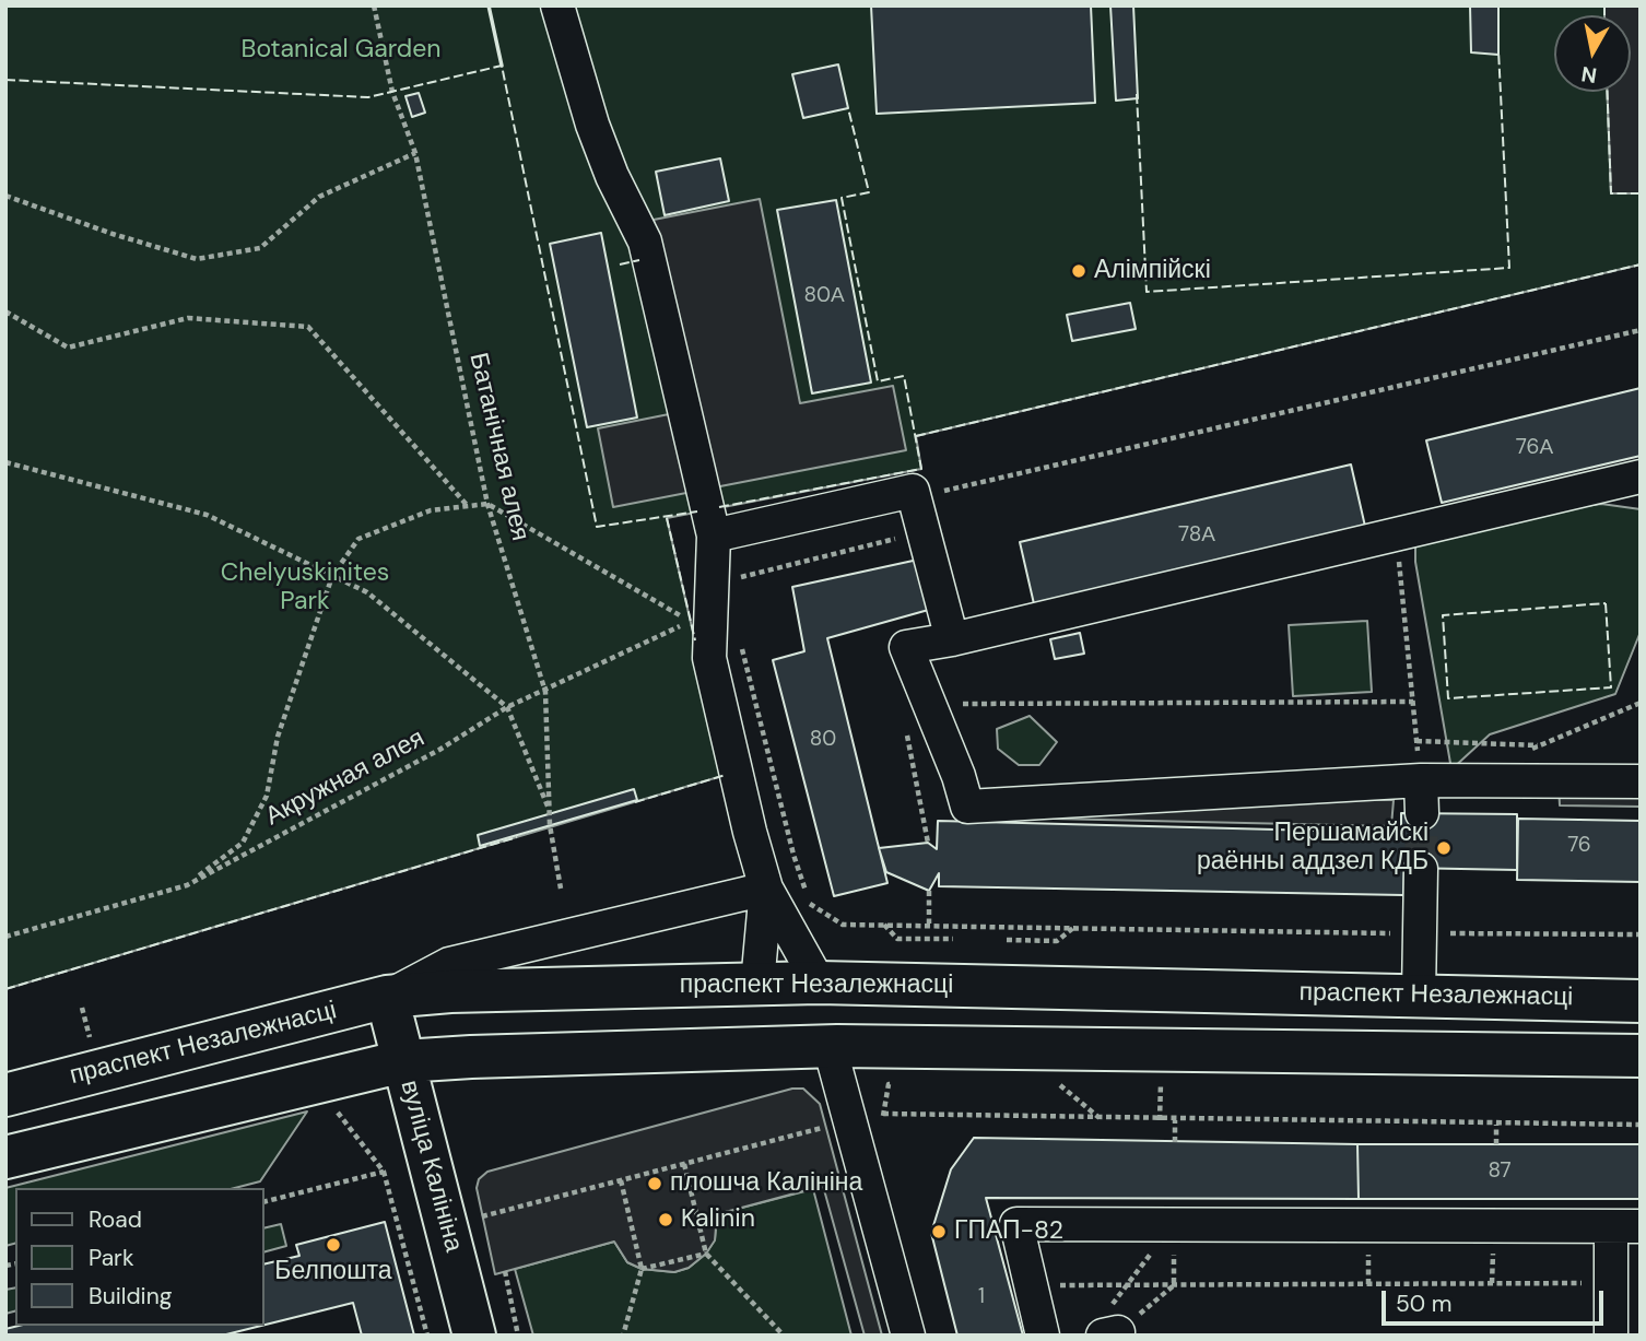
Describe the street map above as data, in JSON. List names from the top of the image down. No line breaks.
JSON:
{"streets":{"main road":["праспект Незалежнасці","вуліца Калініна"],"path":["Батанічная алея","Акружная алея"]},"crossings":[["Батанічная алея","Акружная алея"],["праспект Незалежнасці","вуліца Калініна"]],"parks":["Botanical Garden","Chelyuskinites Park"],"places":["Алімпійскі","Першамайскі раённы аддзел КДБ","плошча Калініна","Kalinin","ГПАП-82","Белпошта"],"house_numbers":["80А","76А","78А","80","76","87","1"],"legend":["Road","Park","Building"],"scale_bar":"50 m","north":"bottom"}
